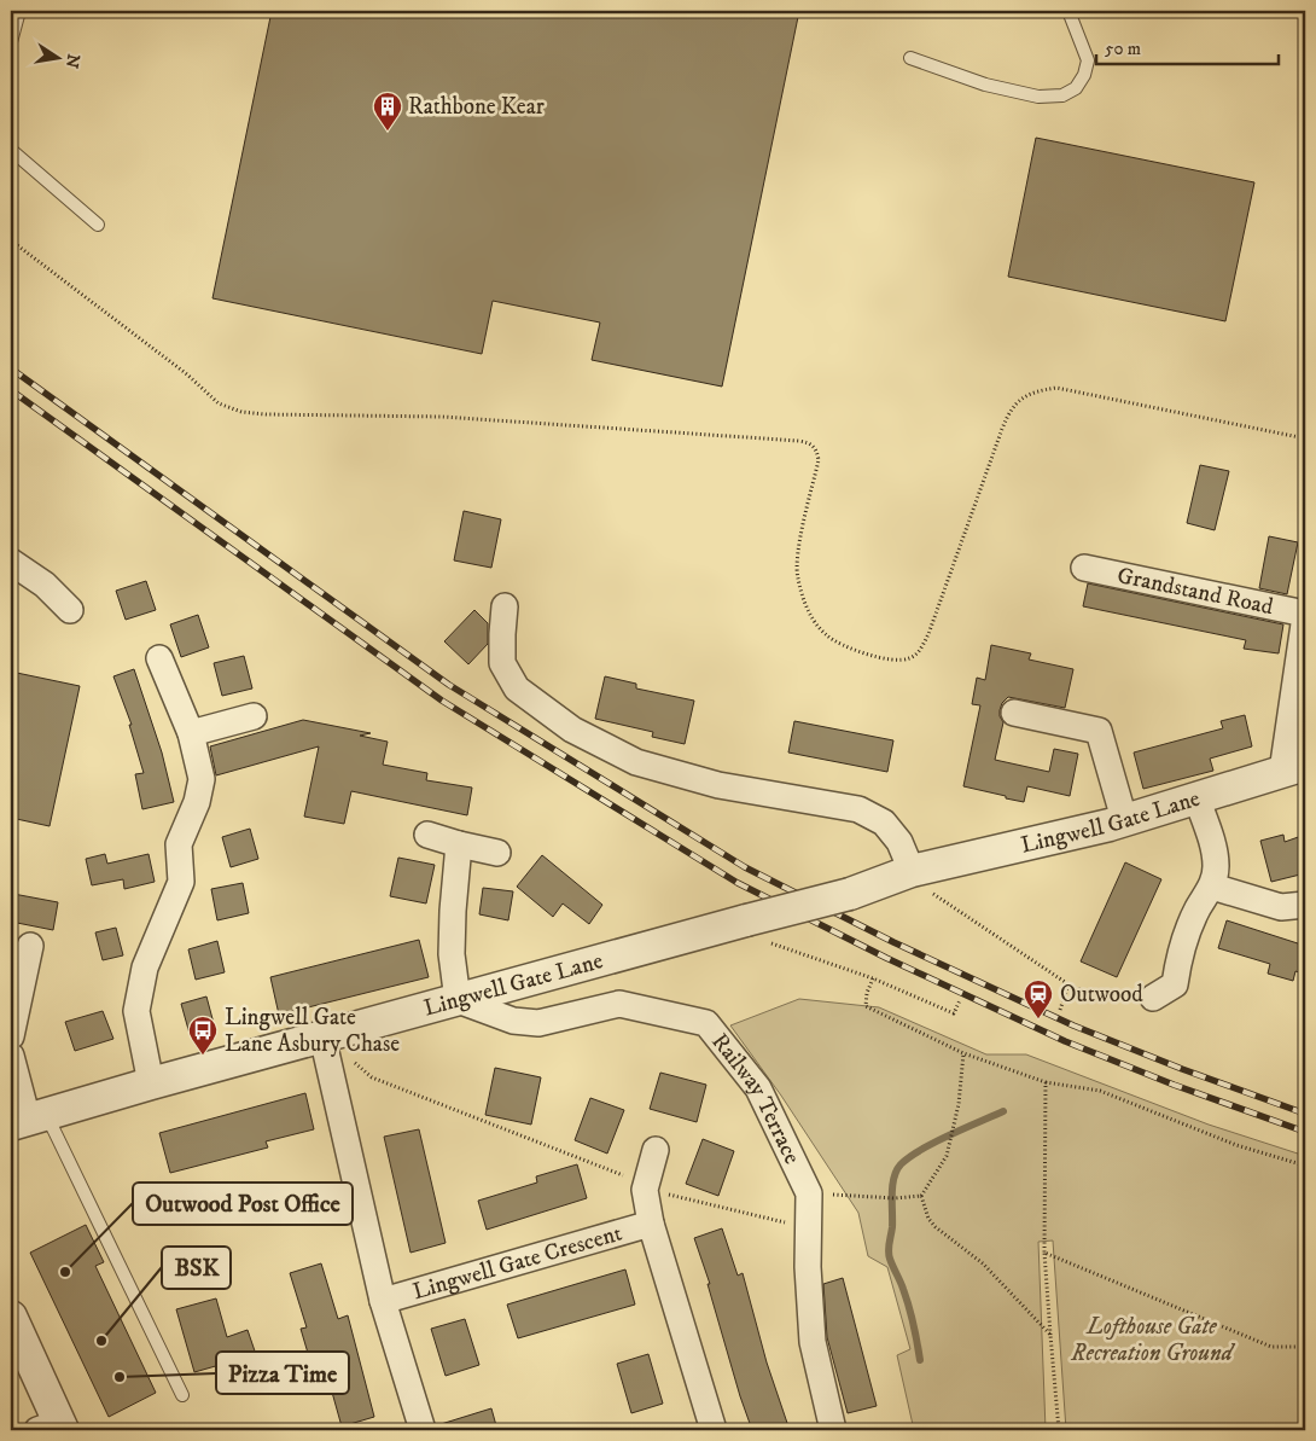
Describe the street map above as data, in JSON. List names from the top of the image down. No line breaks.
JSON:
{"streets":{"street":["Grandstand Road","Lingwell Gate Lane","Railway Terrace","Lingwell Gate Crescent"]},"crossings":[["Grandstand Road","Lingwell Gate Lane"],["Lingwell Gate Lane","Railway Terrace"]],"parks":["Lofthouse Gate Recreation Ground"],"places":{"building":["Rathbone Kear"],"station":["Outwood"],"bus stop":["Lingwell Gate Lane Asbury Chase"],"other":["Outwood Post Office","BSK","Pizza Time"]},"scale_bar":"50 m","north":"right"}
